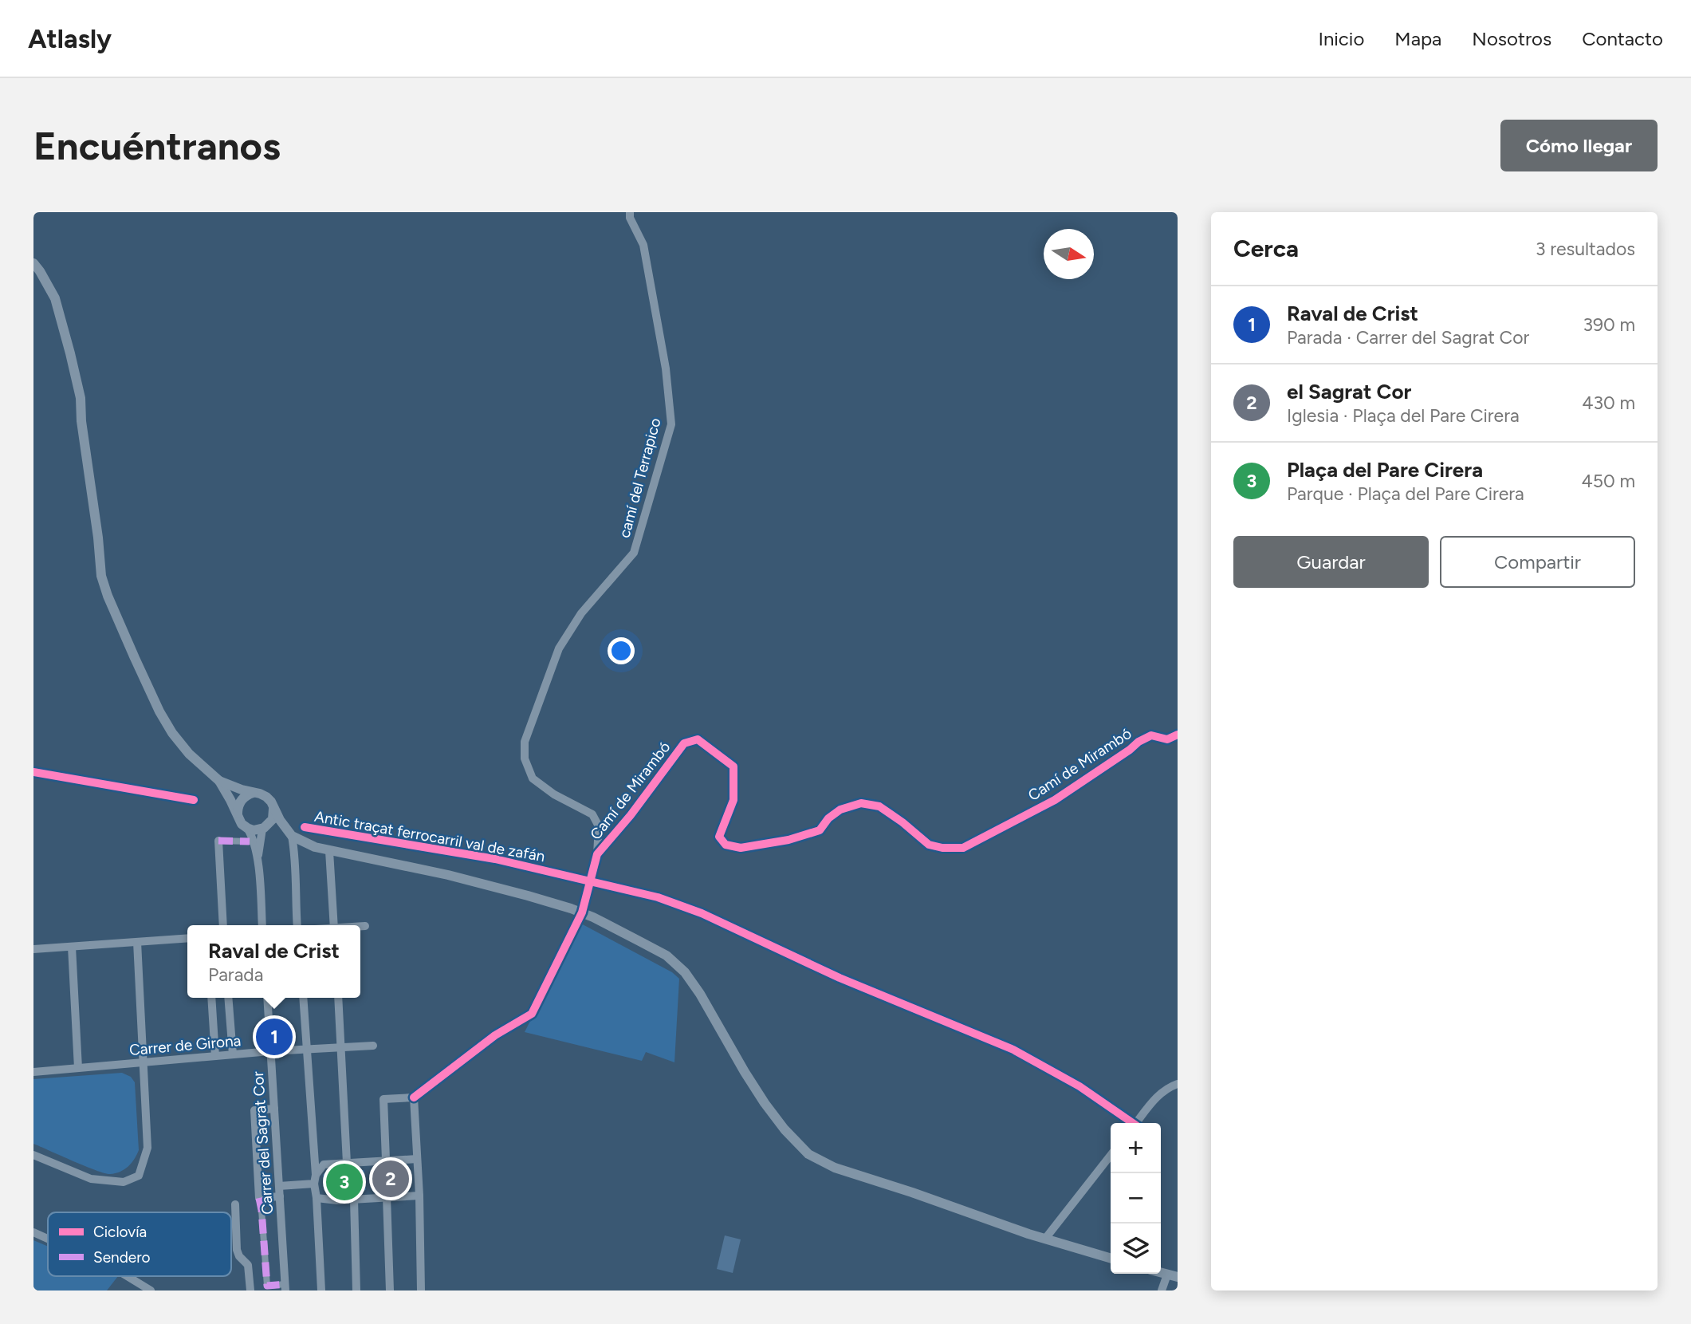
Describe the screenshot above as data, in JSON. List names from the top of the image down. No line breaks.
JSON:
{"streets":{"street":["camí del Terrapico","Camí de Mirambó","Carrer de Girona","Carrer del Sagrat Cor"],"cycle path":["Antic traçat ferrocarril val de zafán"]},"crossings":[["camí del Terrapico","Camí de Mirambó"],["Carrer de Girona","Carrer del Sagrat Cor"]],"legend":["Ciclovía","Sendero"],"north":"right","page":{"header":"Atlasly","nav":["Inicio","Mapa","Nosotros","Contacto"],"buttons":["Cómo llegar",["Guardar","Compartir"]],"title":"Encuéntranos","heading":["Cerca","3 resultados"],"list":[{"mark":"1","name":"Raval de Crist","note":"Parada · Carrer del Sagrat Cor","value":"390 m"},{"mark":"2","name":"el Sagrat Cor","note":"Iglesia · Plaça del Pare Cirera","value":"430 m"},{"mark":"3","name":"Plaça del Pare Cirera","note":"Parque · Plaça del Pare Cirera","value":"450 m"}],"popup":["Raval de Crist","Parada"],"pins":["1","2","3"],"map_buttons":["+","−"]}}
